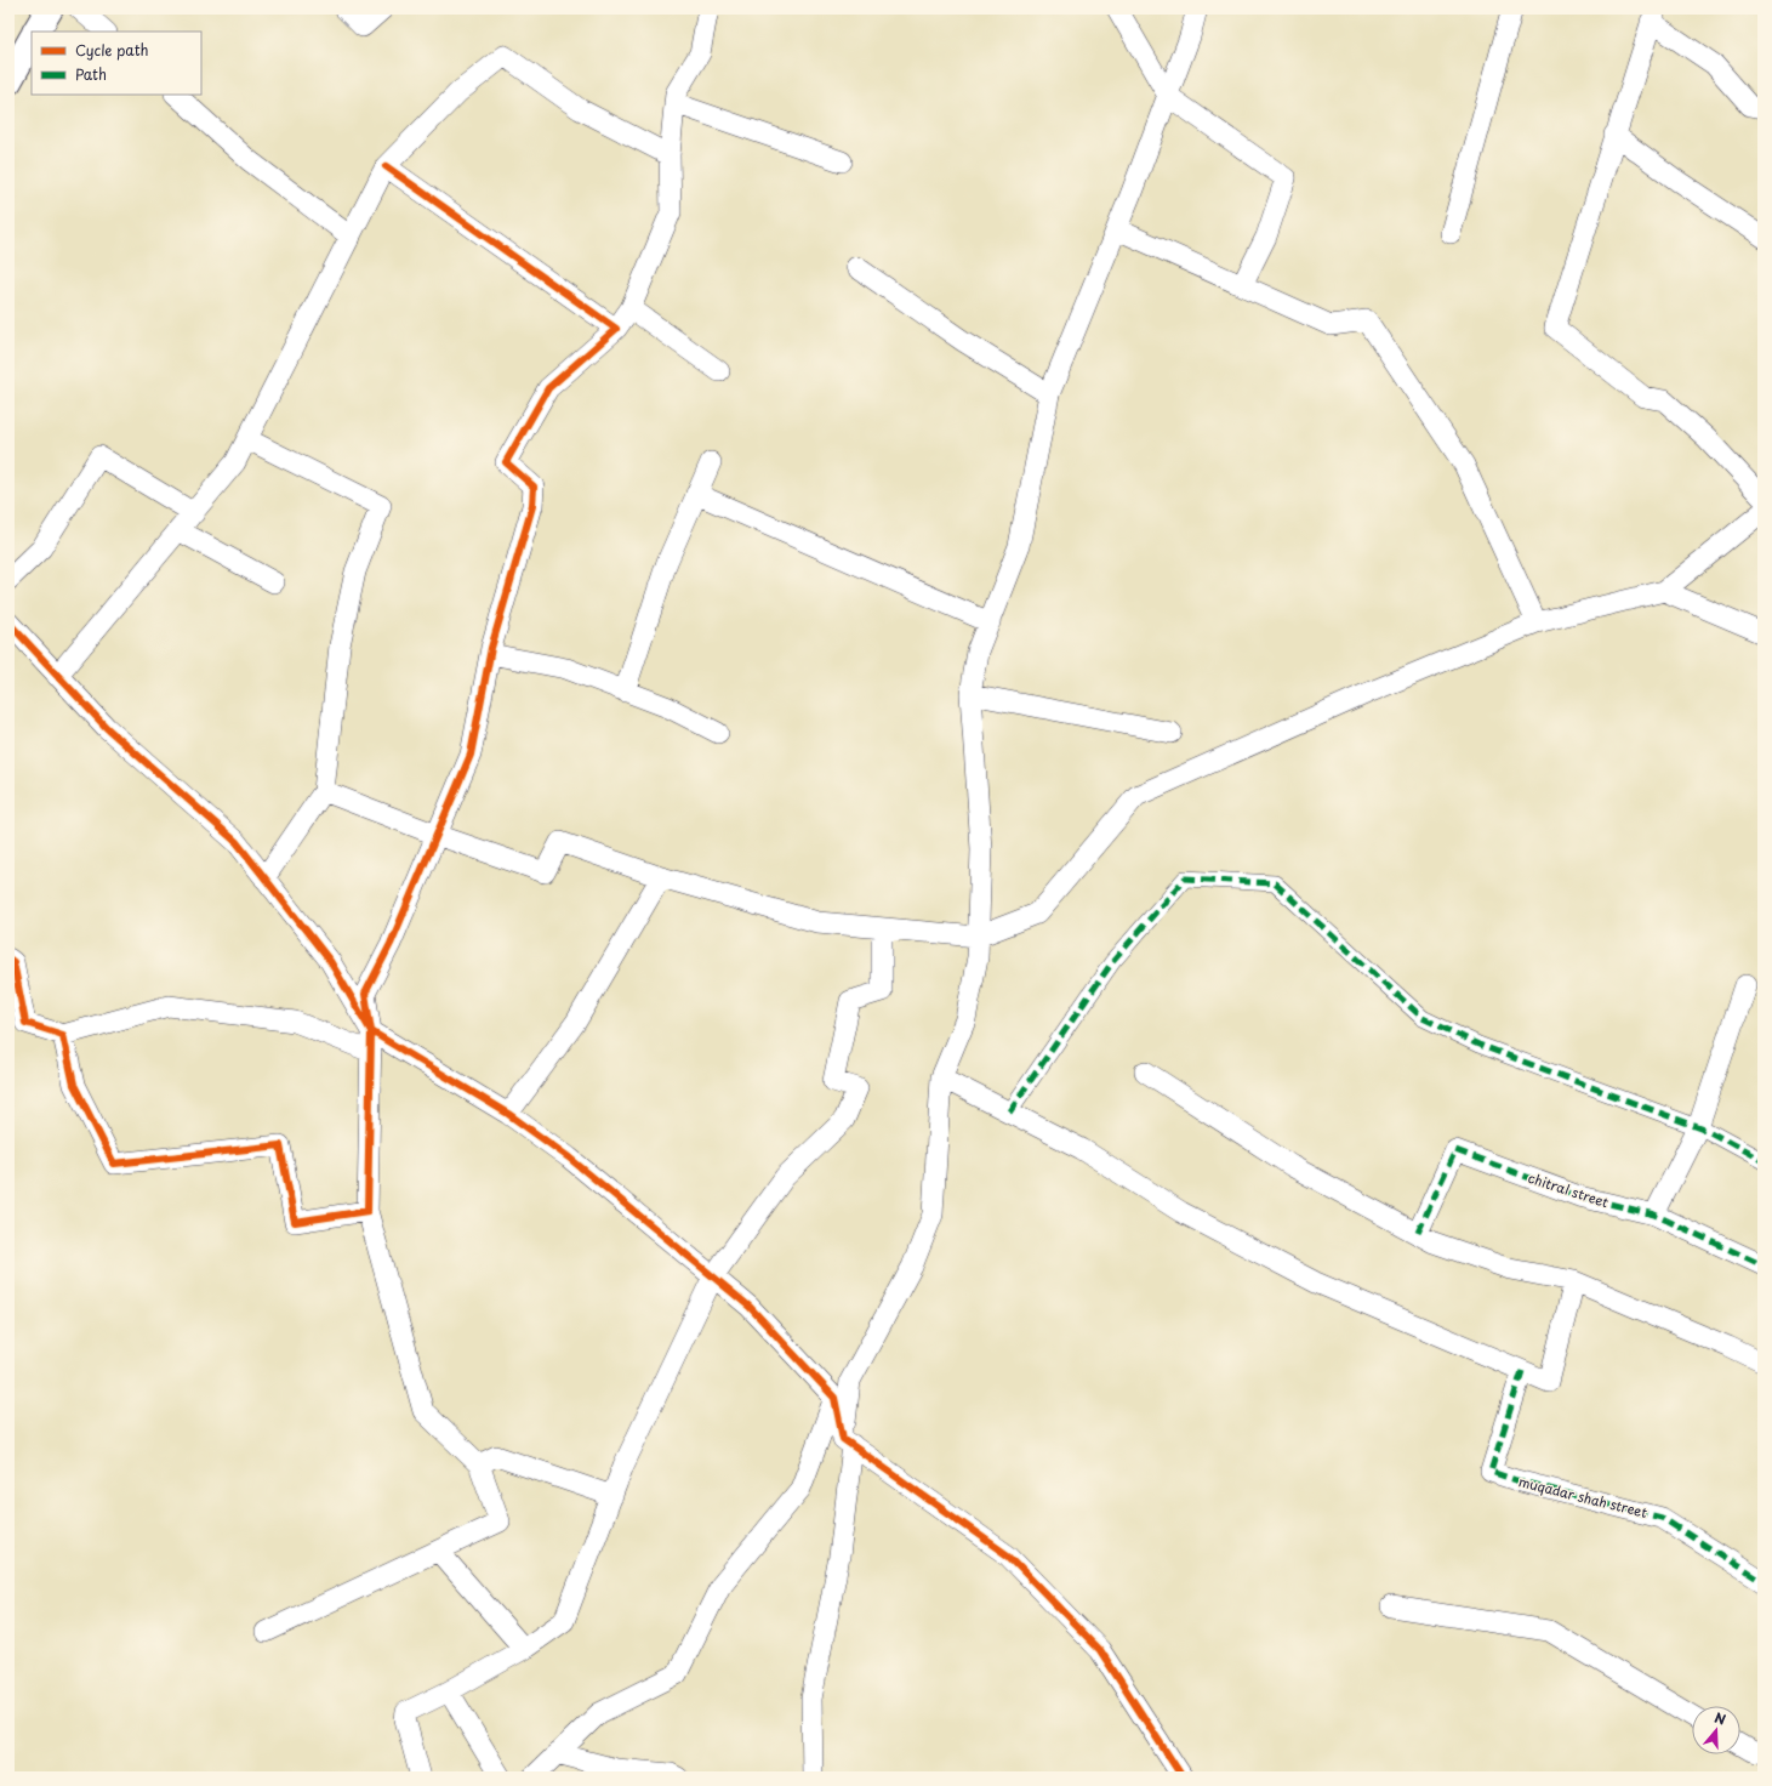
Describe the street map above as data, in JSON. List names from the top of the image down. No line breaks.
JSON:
{"streets":{"street":["chitral street","muqadar shah street"]},"legend":["Cycle path","Path"],"north":"top"}
